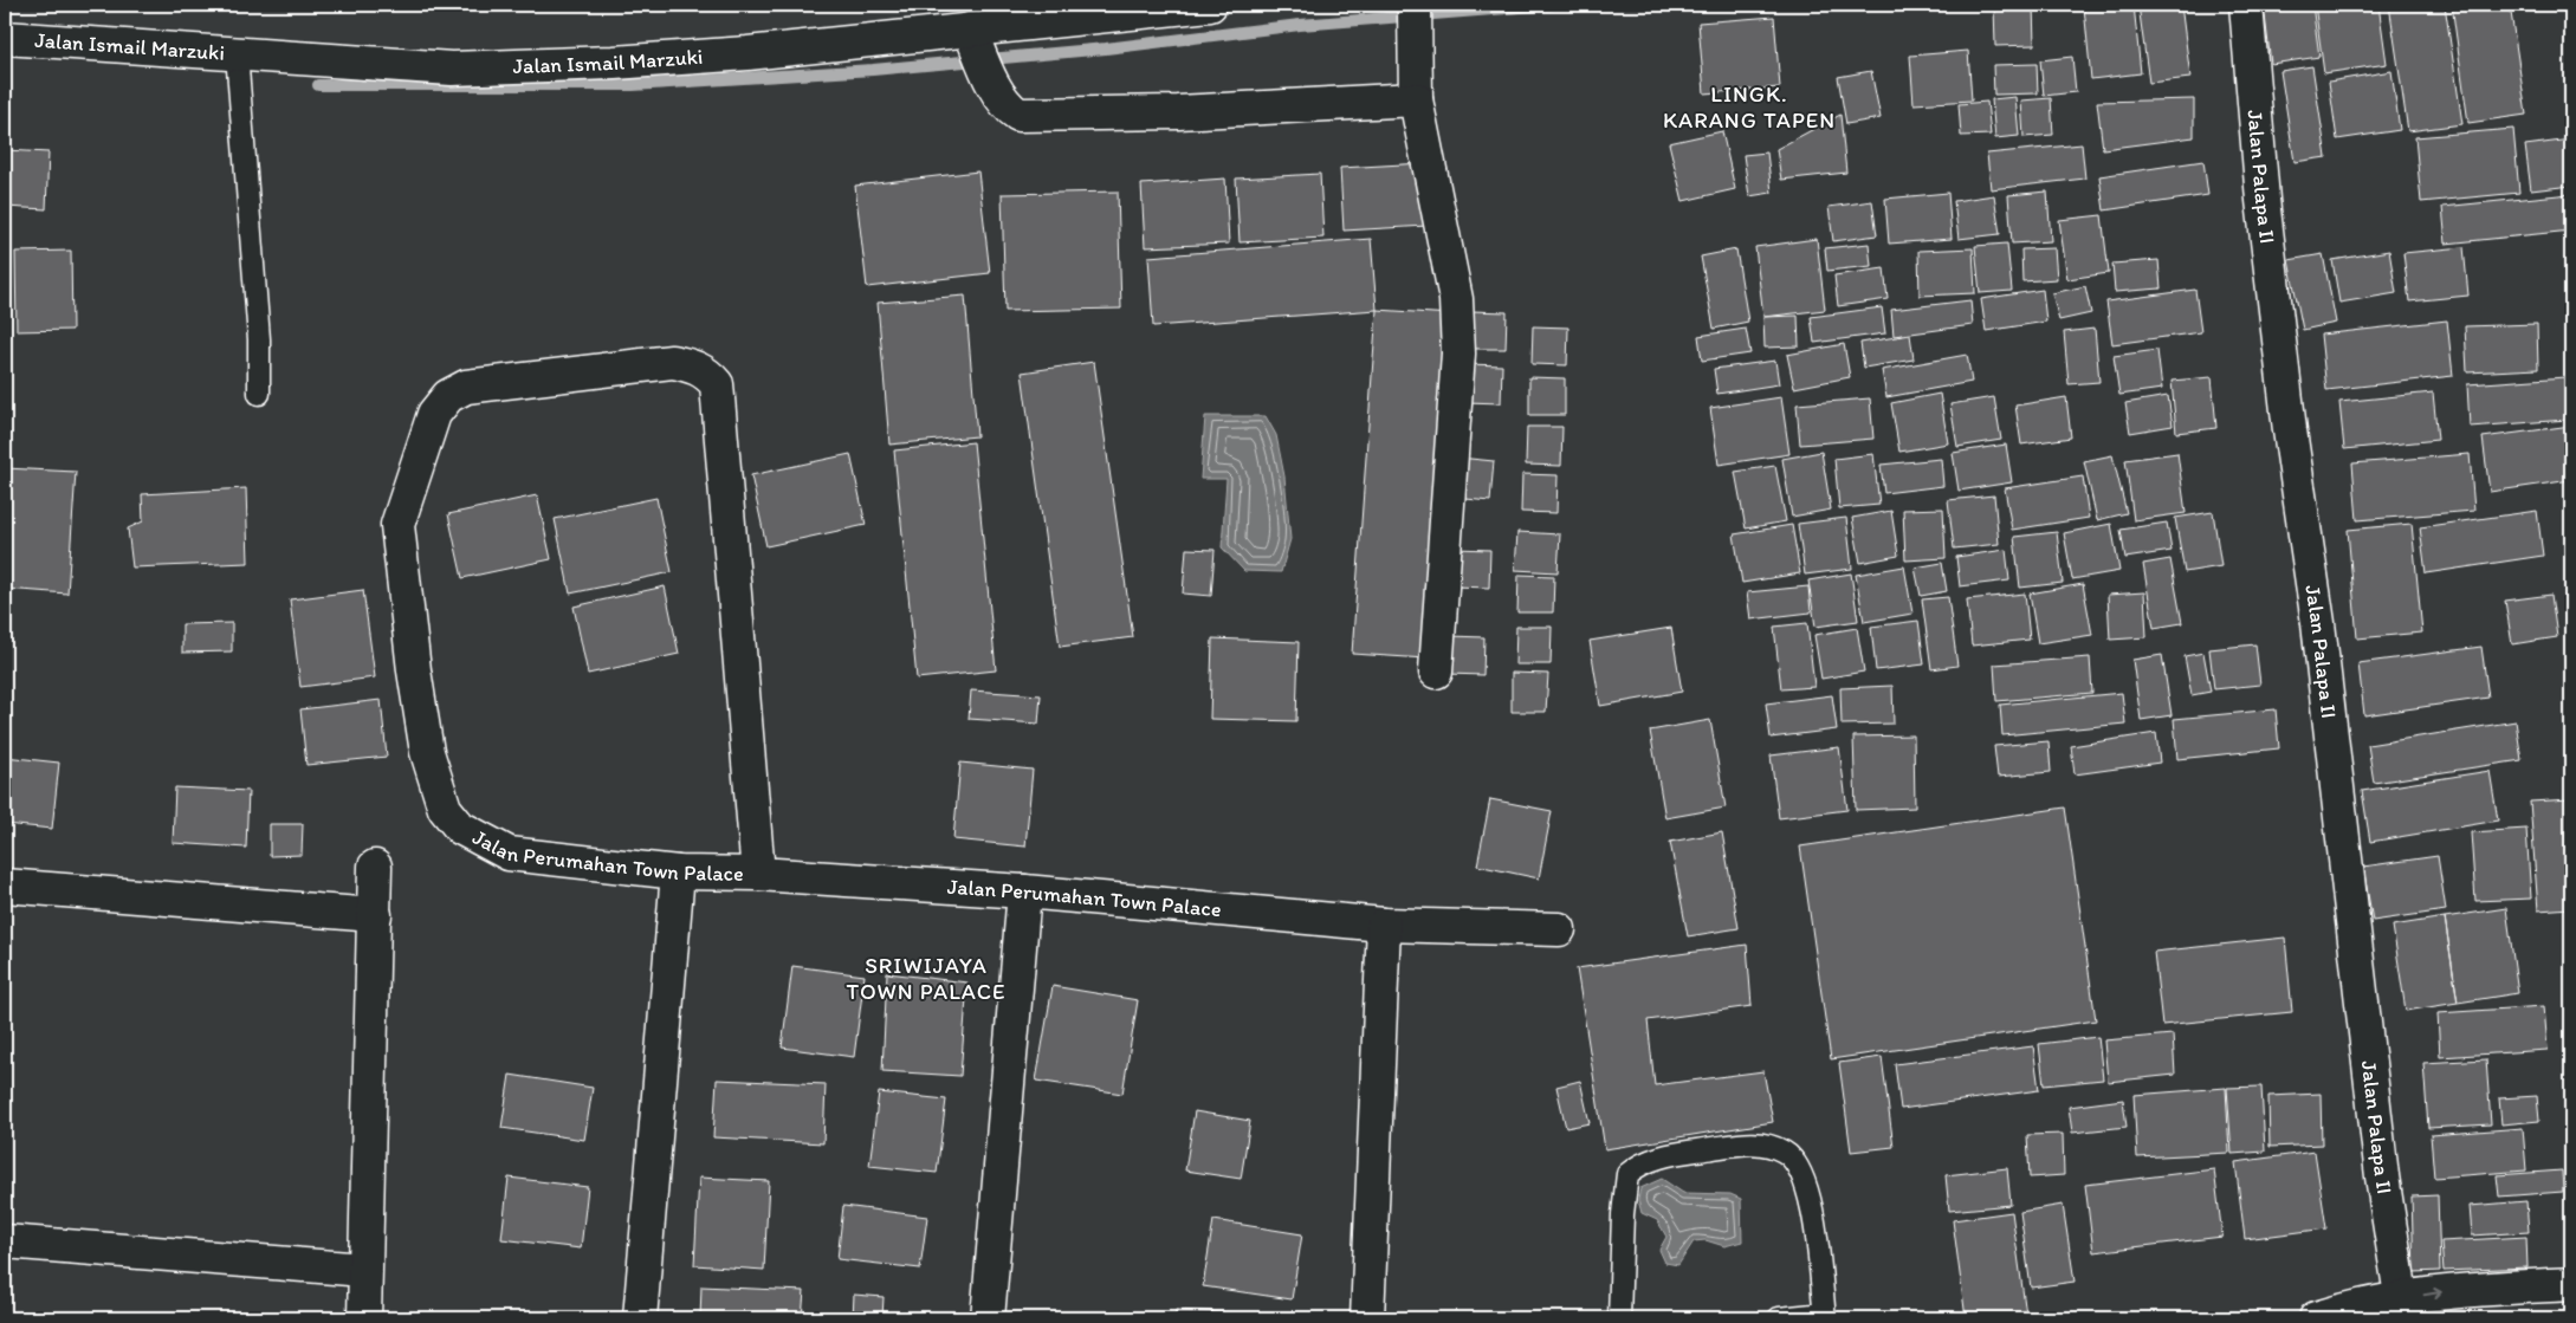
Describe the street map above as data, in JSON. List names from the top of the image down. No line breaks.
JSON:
{"streets":{"street":["Jalan Ismail Marzuki","Jalan Palapa II","Jalan Perumahan Town Palace"]},"districts":["LINGK. KARANG TAPEN","SRIWIJAYA TOWN PALACE"]}
